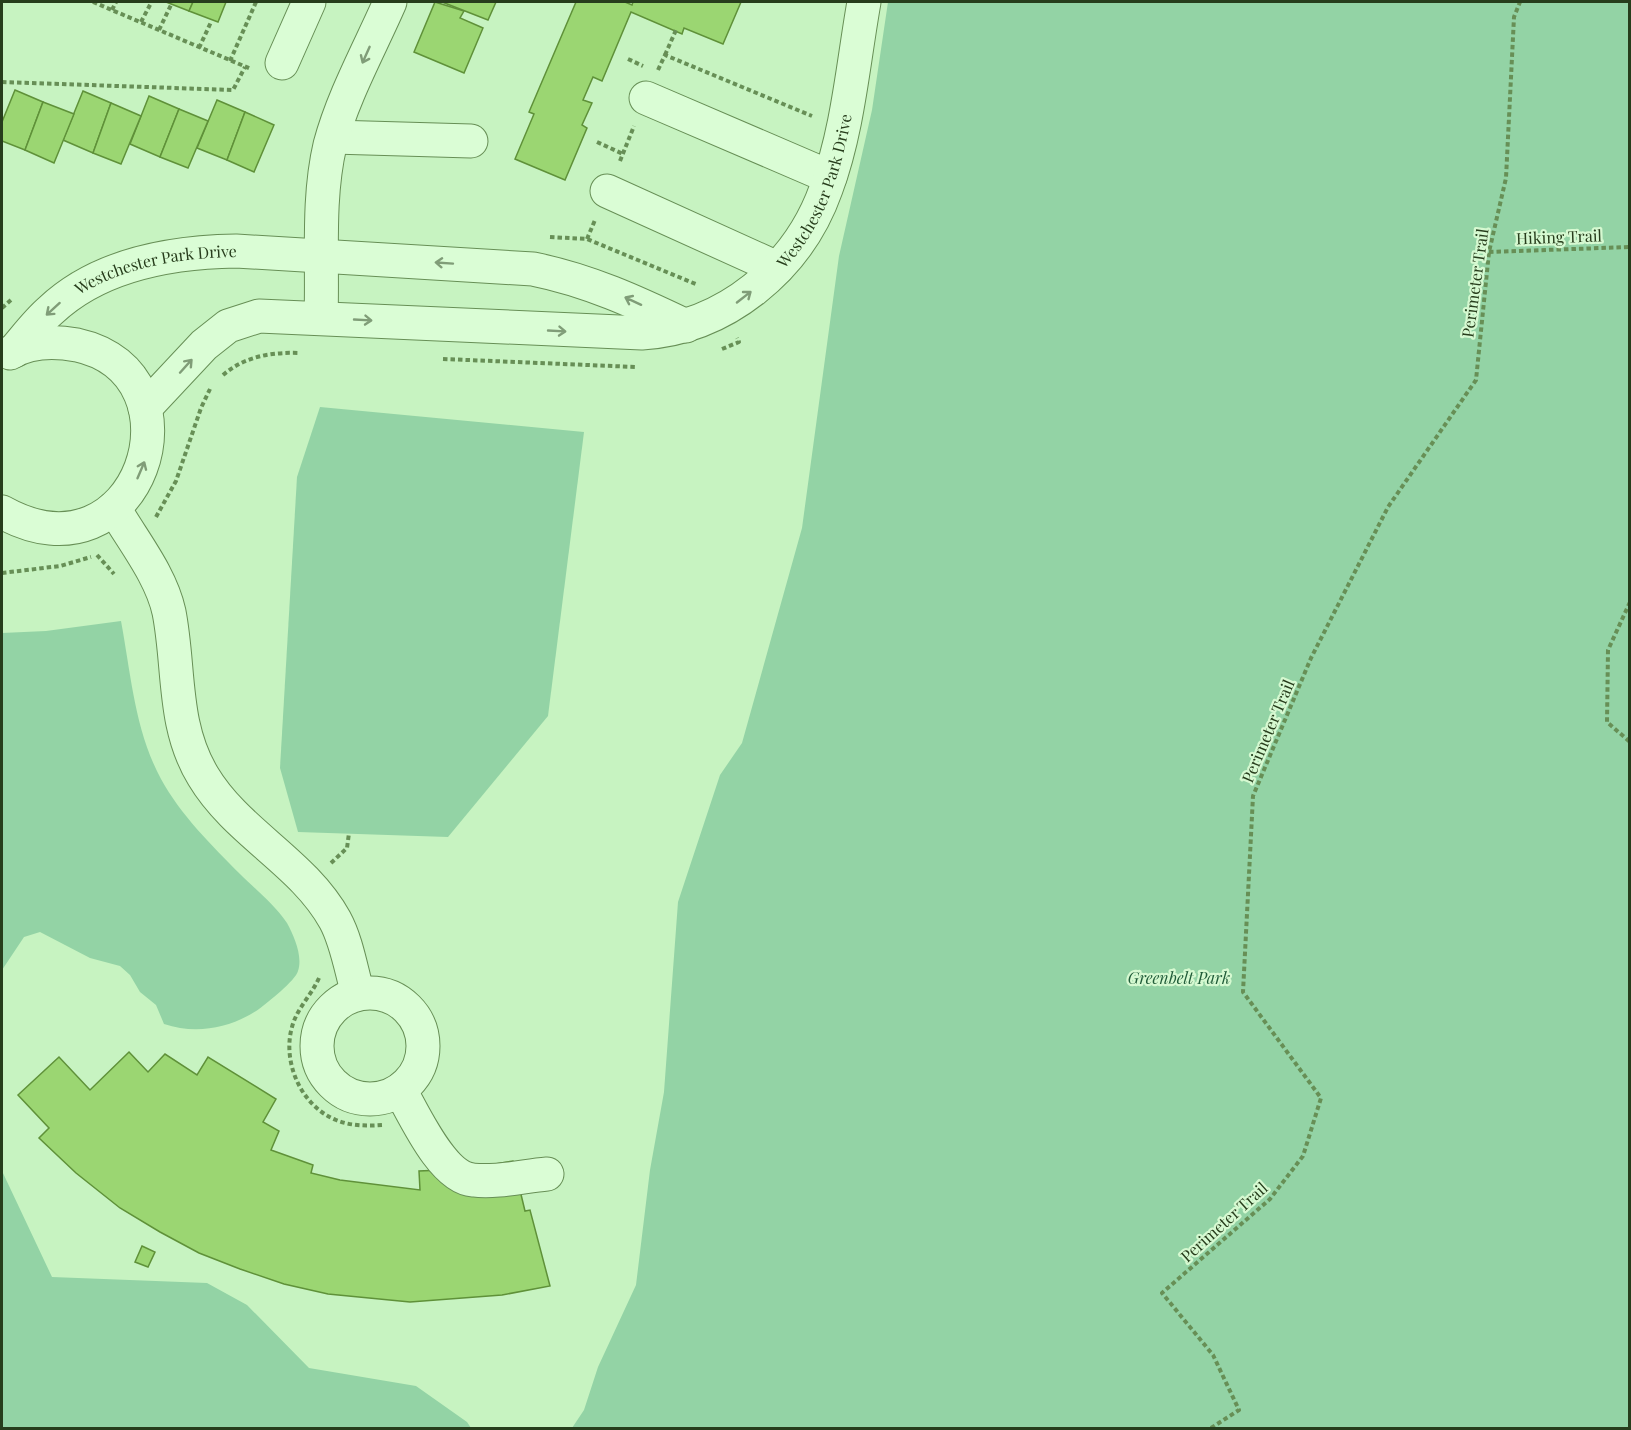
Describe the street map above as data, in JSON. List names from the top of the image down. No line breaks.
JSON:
{"streets":{"street":["Westchester Park Drive"],"path":["Hiking Trail","Perimeter Trail"]},"crossings":[["Hiking Trail","Perimeter Trail"]],"parks":["Greenbelt Park"]}
